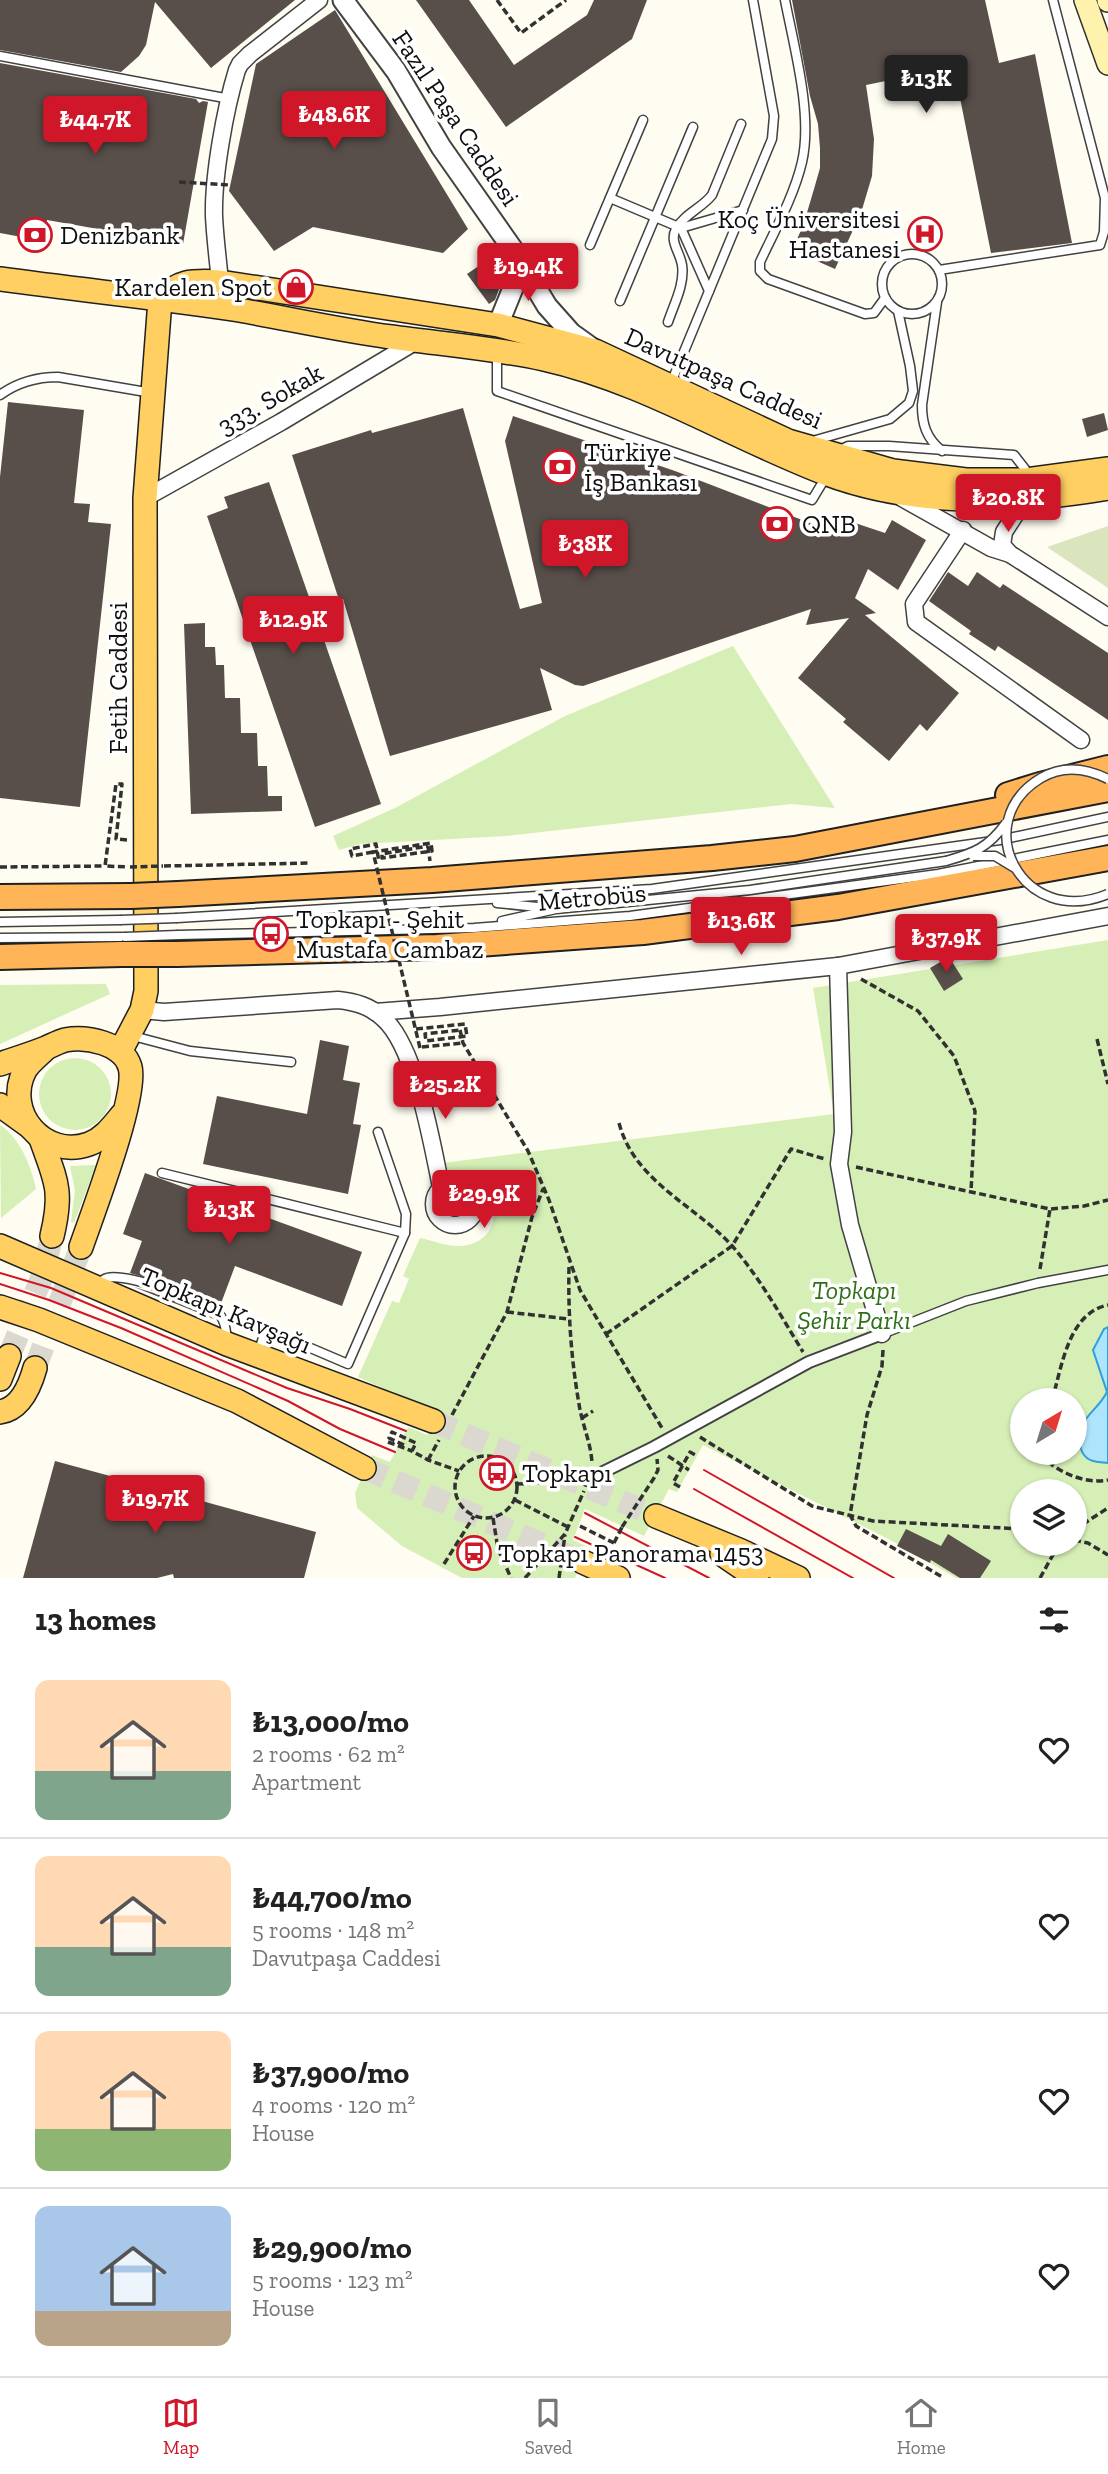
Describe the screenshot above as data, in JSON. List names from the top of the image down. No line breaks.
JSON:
{"streets":{"main road":["Davutpaşa Caddesi","Fetih Caddesi","Topkapı Kavşağı"],"street":["Fazıl Paşa Caddesi","333. Sokak"],"lane":["Metrobüs"]},"crossings":[["Fazıl Paşa Caddesi","Davutpaşa Caddesi"],["Davutpaşa Caddesi","333. Sokak"],["Davutpaşa Caddesi","Fetih Caddesi"],["333. Sokak","Fetih Caddesi"]],"parks":["Topkapı Şehir Parkı"],"places":{"hospital":["Koç Üniversitesi Hastanesi"],"bank":["Denizbank","Türkiye İş Bankası","QNB"],"shop":["Kardelen Spot"],"bus stop":["Topkapı - Şehit Mustafa Cambaz","Topkapı","Topkapı Panorama 1453"]},"north":"top right","page":{"price":["₺13K","₺48.6K","₺44.7K","₺19.4K","₺20.8K","₺38K","₺12.9K","₺13.6K","₺37.9K","₺25.2K","₺29.9K","₺13K","₺19.7K"],"heading":"13 homes","list":[{"name":"₺13,000/mo","note":"2 rooms · 62 m² · Apartment"},{"name":"₺44,700/mo","note":"5 rooms · 148 m² · Davutpaşa Caddesi"},{"name":"₺37,900/mo","note":"4 rooms · 120 m² · House"},{"name":"₺29,900/mo","note":"5 rooms · 123 m² · House"}],"tabs":["Map","Saved","Home"]}}
